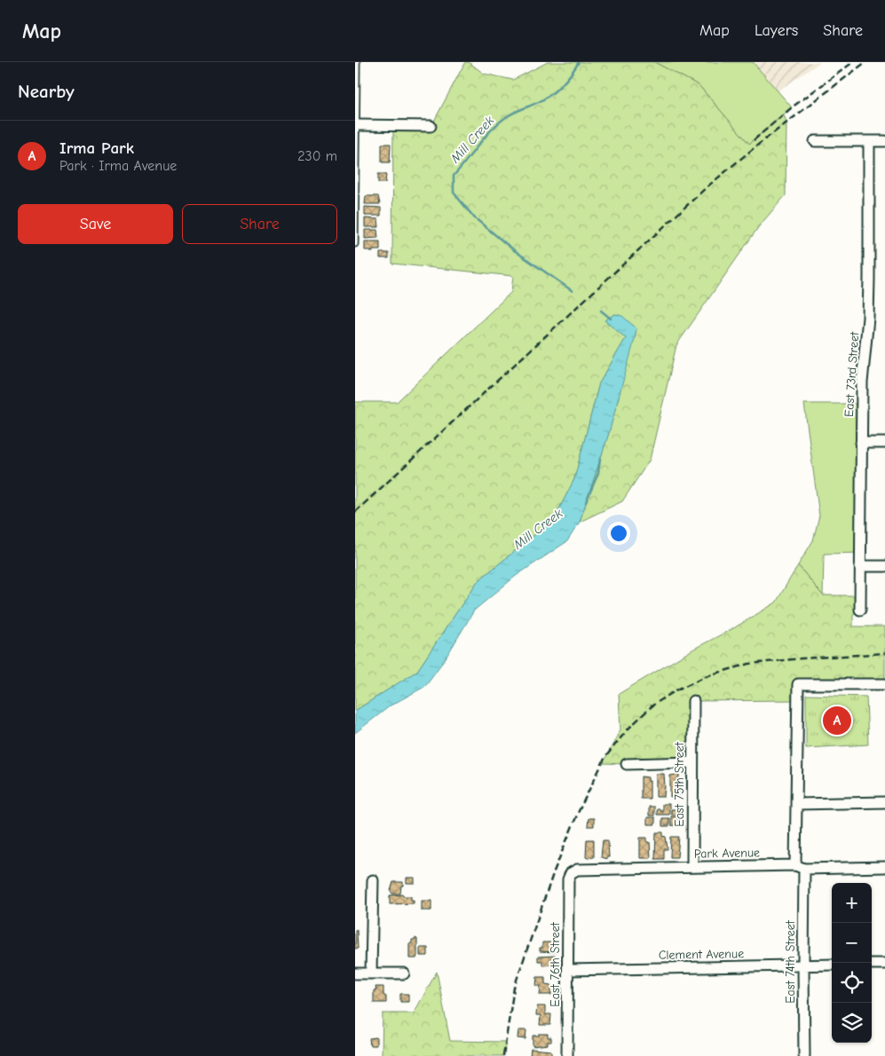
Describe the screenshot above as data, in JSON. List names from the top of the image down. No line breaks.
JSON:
{"streets":{"street":["East 73rd Street","East 75th Street","Park Avenue","Clement Avenue","East 74th Street","East 76th Street"]},"crossings":[["East 75th Street","Park Avenue"],["Park Avenue","East 74th Street"],["Park Avenue","East 76th Street"],["Clement Avenue","East 74th Street"],["Clement Avenue","East 76th Street"]],"water":["Mill Creek"],"page":{"header":"Map","nav":["Map","Layers","Share"],"heading":"Nearby","list":[{"mark":"A","name":"Irma Park","note":"Park · Irma Avenue","value":"230 m"}],"buttons":["Save","Share"],"pins":"A","map_buttons":["+","−"]}}
